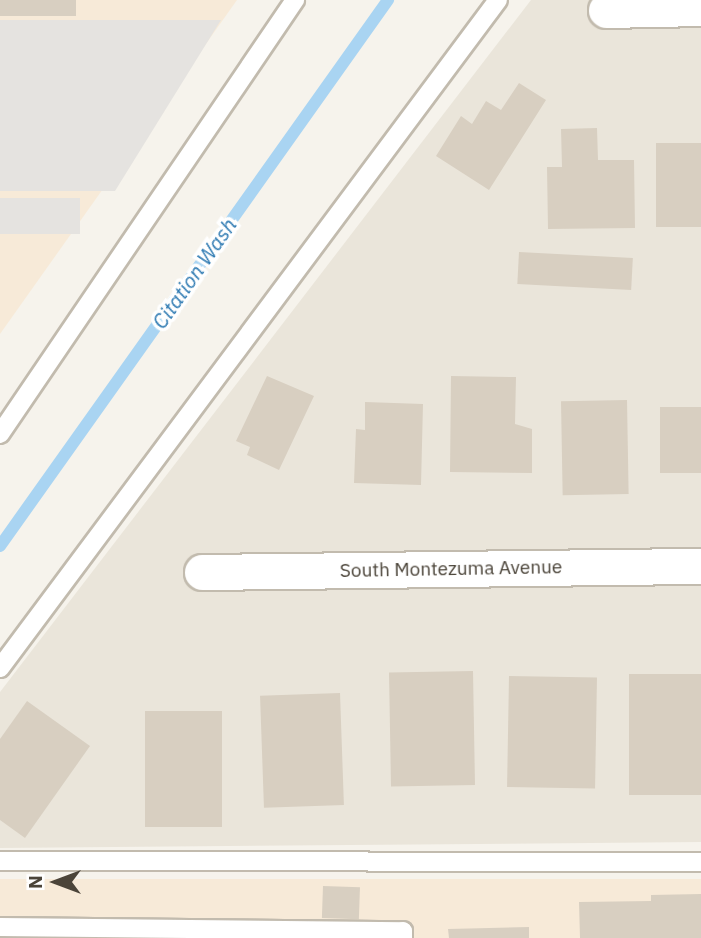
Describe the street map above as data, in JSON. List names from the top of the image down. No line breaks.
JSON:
{"streets":{"street":["South Montezuma Avenue"]},"water":["Citation Wash"],"north":"left"}
